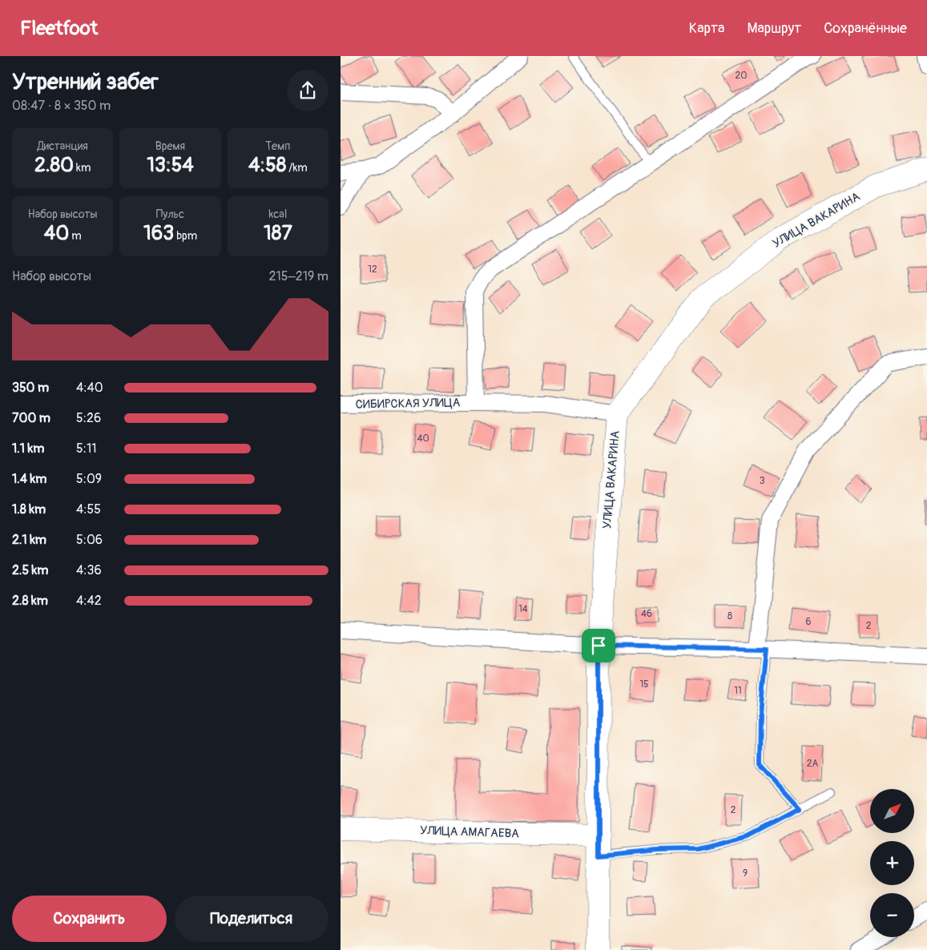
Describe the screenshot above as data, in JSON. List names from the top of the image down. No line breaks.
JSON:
{"streets":{"street":["УЛИЦА ВАКАРИНА","СИБИРСКАЯ УЛИЦА","УЛИЦА АМАГАЕВА"]},"crossings":[["УЛИЦА ВАКАРИНА","СИБИРСКАЯ УЛИЦА"],["УЛИЦА ВАКАРИНА","УЛИЦА АМАГАЕВА"]],"house_numbers":["20","12","40","3","14","46","8","6","2","15","11","2А","2","9"],"north":"top right","page":{"header":"Fleetfoot","nav":["Карта","Маршрут","Сохранённые"],"heading":["Утренний забег","08:47 · 8 × 350 m"],"stats":[["Дистанция","2.80 km"],["Время","13:54"],["Темп","4:58 /km"],["Набор высоты","40 m"],["Пульс","163 bpm"],["kcal","187"]],"chart":["Набор высоты","215–219 m"],"list":[{"name":"350 m","note":"4:40"},{"name":"700 m","note":"5:26"},{"name":"1.1 km","note":"5:11"},{"name":"1.4 km","note":"5:09"},{"name":"1.8 km","note":"4:55"},{"name":"2.1 km","note":"5:06"},{"name":"2.5 km","note":"4:36"},{"name":"2.8 km","note":"4:42"}],"map_buttons":["+","−"],"buttons":["Сохранить","Поделиться"]}}
